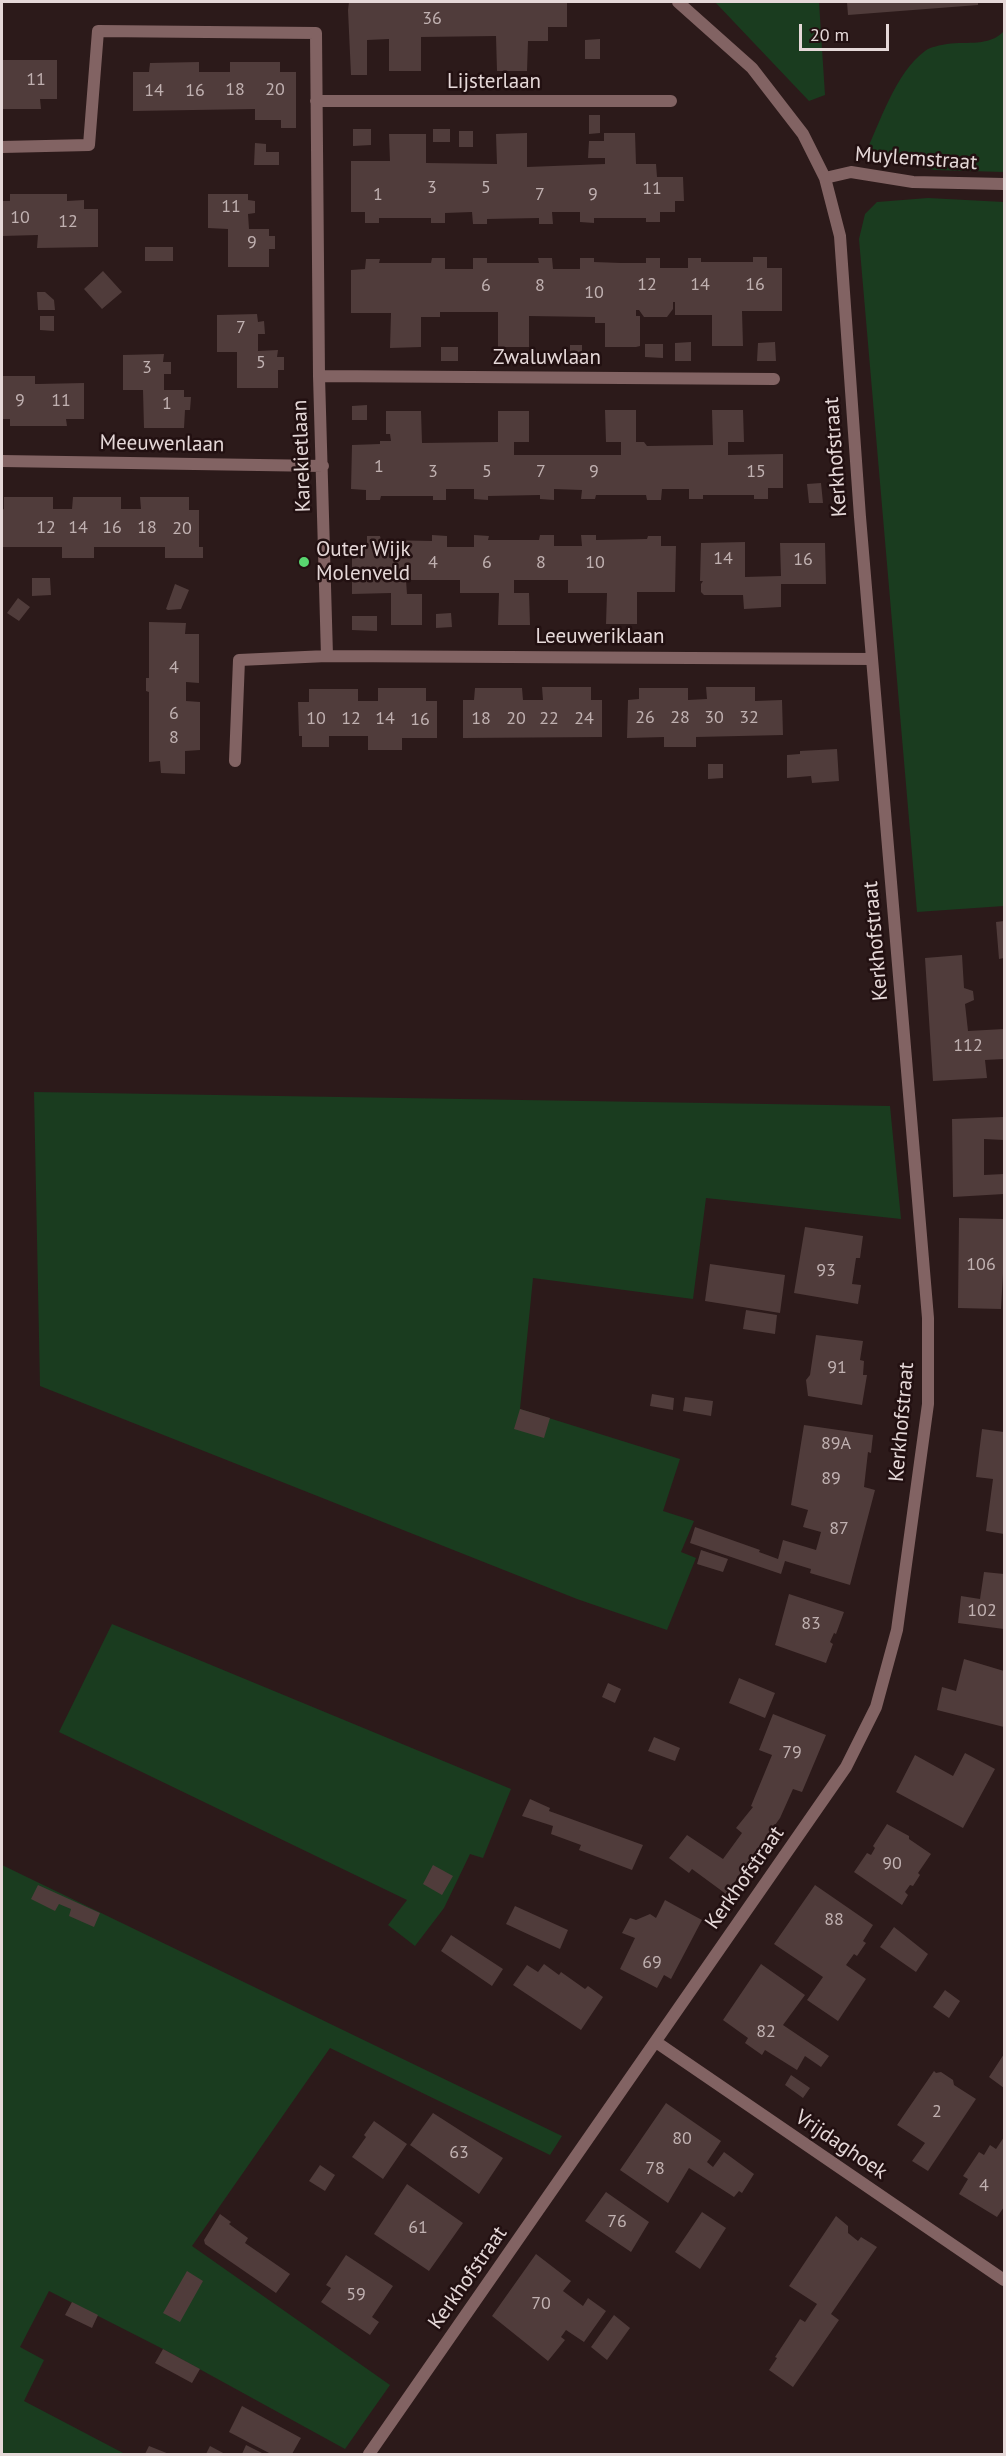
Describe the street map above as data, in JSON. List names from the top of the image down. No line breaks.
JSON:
{"streets":{"street":["Lijsterlaan","Muylemstraat","Zwaluwlaan","Meeuwenlaan","Karekietlaan","Kerkhofstraat","Leeuweriklaan","Vrijdaghoek"]},"crossings":[["Lijsterlaan","Karekietlaan"],["Muylemstraat","Kerkhofstraat"],["Zwaluwlaan","Karekietlaan"],["Meeuwenlaan","Karekietlaan"],["Karekietlaan","Leeuweriklaan"],["Kerkhofstraat","Leeuweriklaan"],["Kerkhofstraat","Vrijdaghoek"]],"places":["Outer Wijk Molenveld"],"house_numbers":["36","11","18","20","14","16","3","5","11","1","7","9","11","10","12","9","12","14","16","6","8","10","7","5","3","9","11","1","1","3","5","7","9","15","12","14","16","18","20","14","16","4","6","8","10","4","6","26","28","30","32","10","12","14","18","20","22","24","16","8","112","106","93","91","89A","89","87","102","83","79","90","88","69","82","2","80","63","78","4","76","61","59","70"],"scale_bar":"20 m"}
